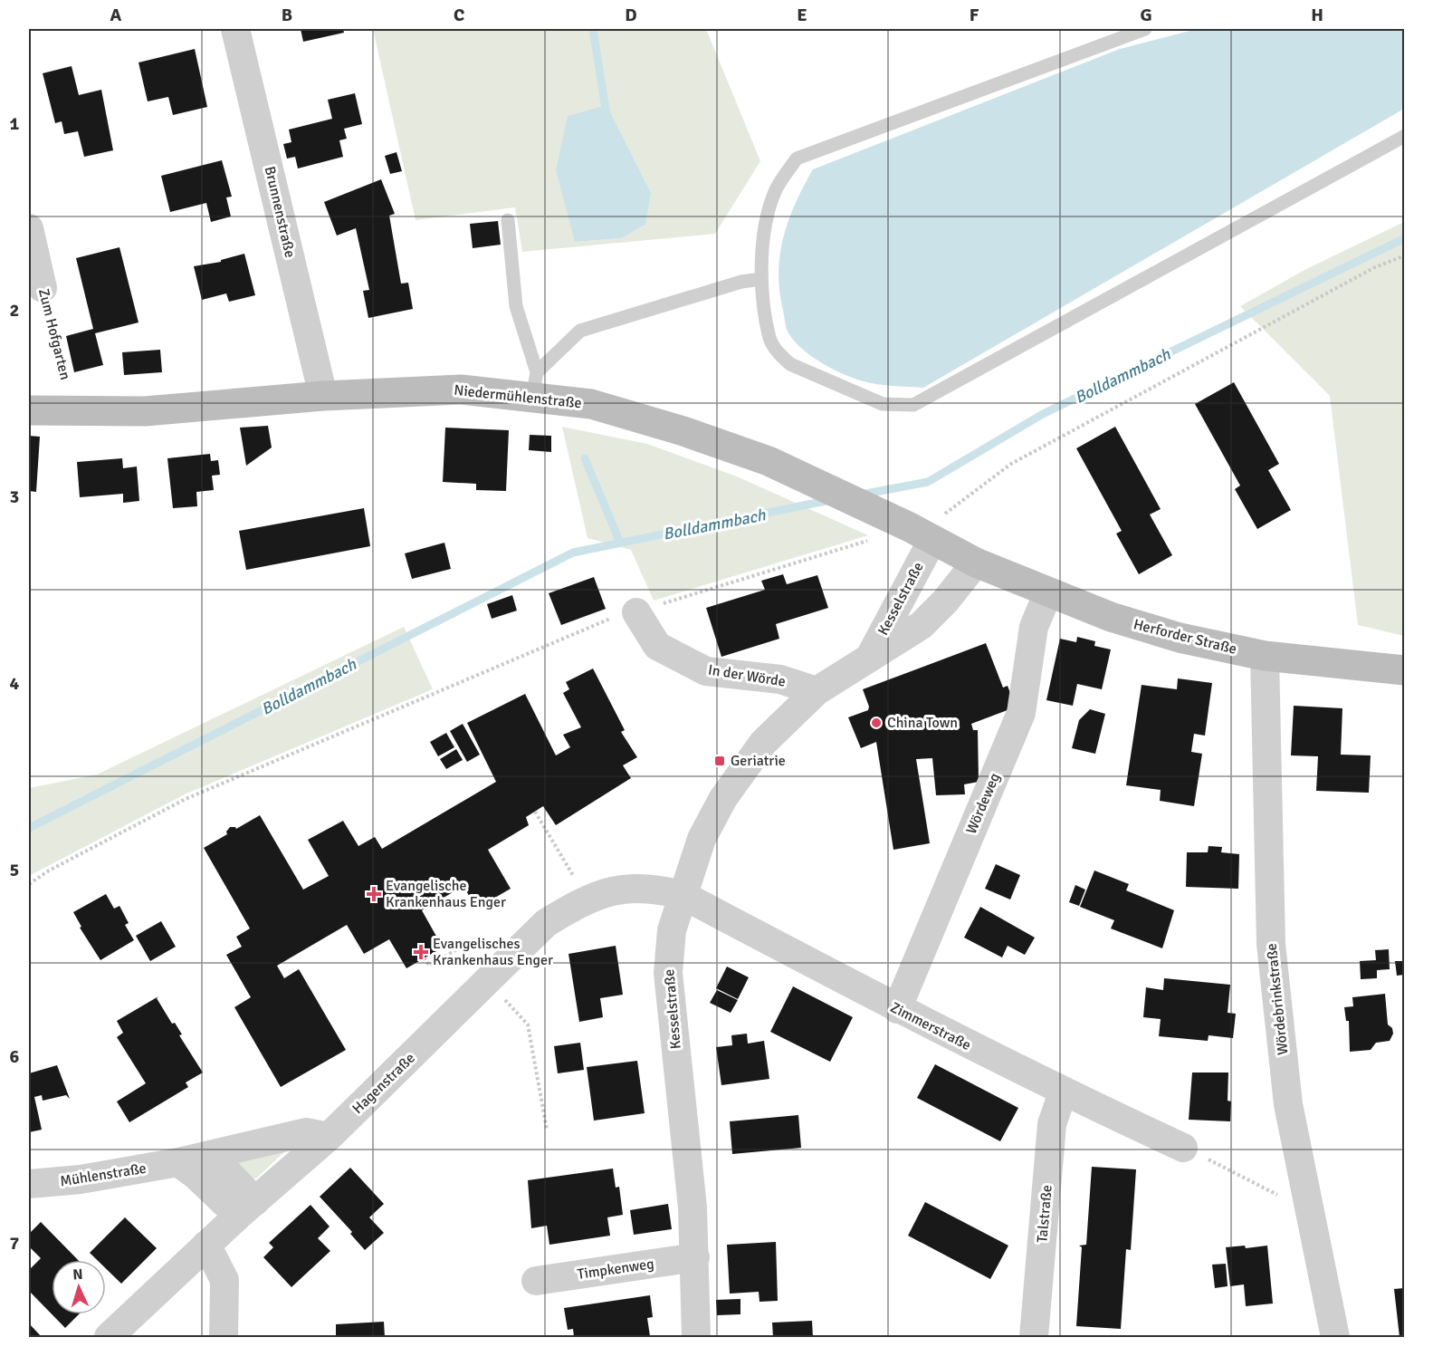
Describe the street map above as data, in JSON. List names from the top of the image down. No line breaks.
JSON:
{"streets":{"main road":["Niedermühlenstraße","Herforder Straße"],"street":["Brunnenstraße","Zum Hofgarten","Kesselstraße","In der Wörde","Wördeweg","Wördebrinkstraße","Zimmerstraße","Hagenstraße","Mühlenstraße","Talstraße","Timpkenweg"]},"crossings":[["Brunnenstraße","Niedermühlenstraße"],["Zum Hofgarten","Niedermühlenstraße"],["Niedermühlenstraße","Kesselstraße"],["Niedermühlenstraße","Herforder Straße"],["Kesselstraße","Herforder Straße"],["Kesselstraße","In der Wörde"],["Kesselstraße","Zimmerstraße"],["Kesselstraße","Hagenstraße"],["Kesselstraße","Timpkenweg"],["Herforder Straße","Wördeweg"],["Herforder Straße","Wördebrinkstraße"],["Wördeweg","Zimmerstraße"],["Zimmerstraße","Hagenstraße"],["Zimmerstraße","Talstraße"],["Hagenstraße","Mühlenstraße"]],"water":["Bolldammbach"],"places":{"other":["China Town"],"transit":["Geriatrie"],"health":["Evangelische Krankenhaus Enger","Evangelisches Krankenhaus Enger"]},"north":"top","grid":{"columns":["A","B","C","D","E","F","G","H"],"rows":["1","2","3","4","5","6","7"]}}
